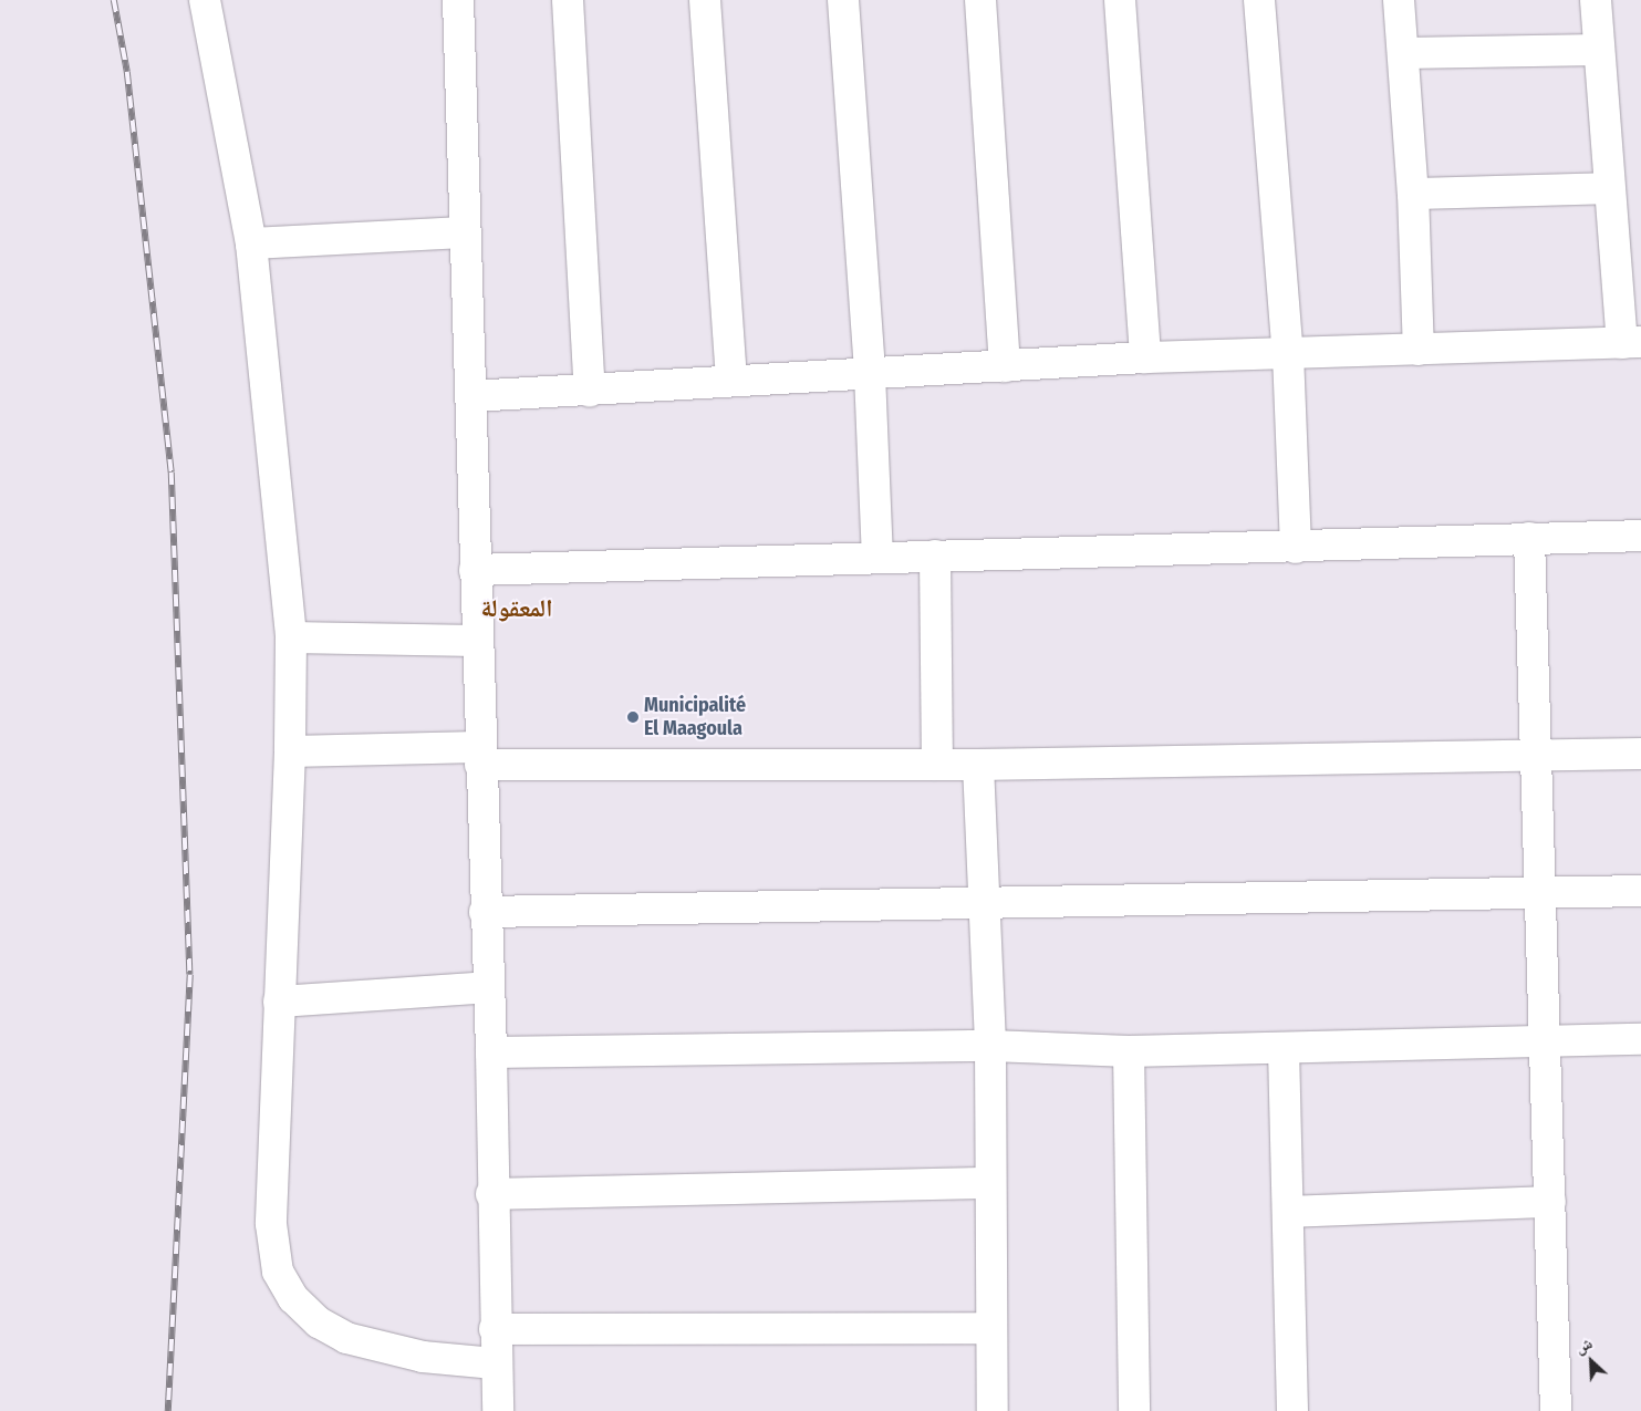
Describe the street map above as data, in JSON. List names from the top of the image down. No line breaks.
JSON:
{"districts":["المعقولة"],"places":["Municipalité El Maagoula"],"north":"top left"}
